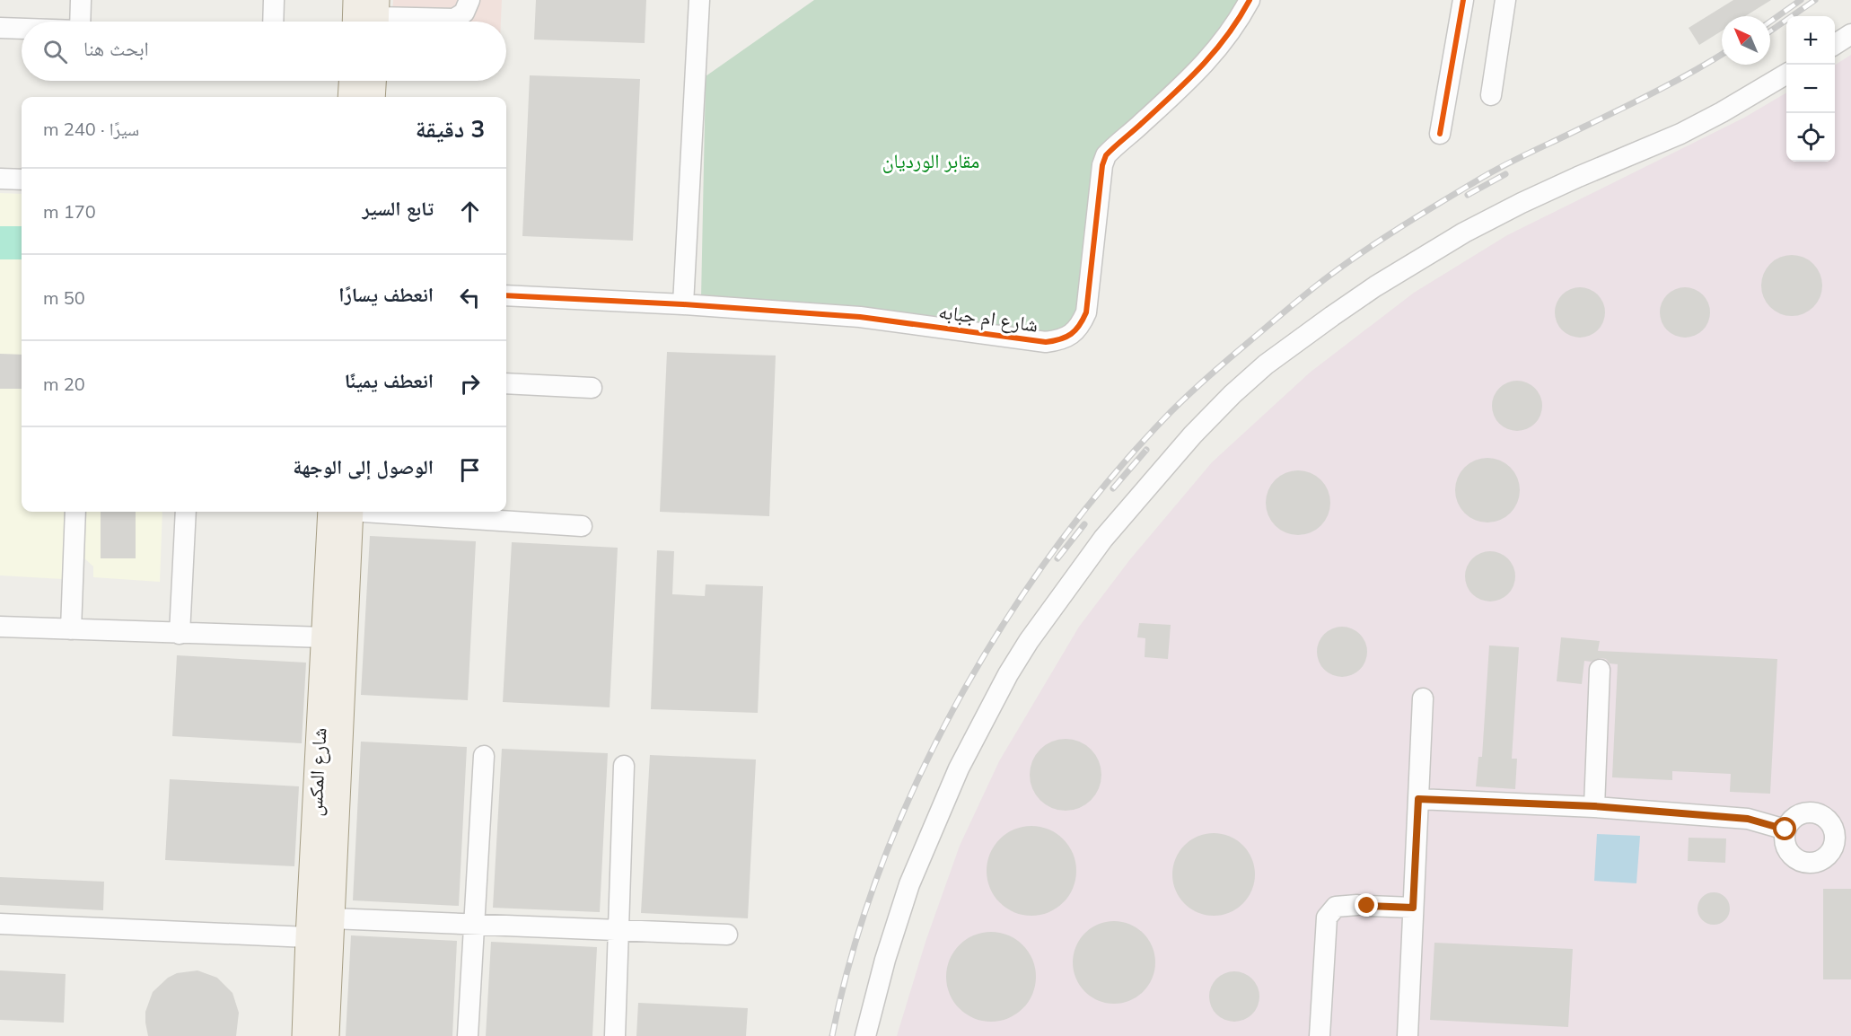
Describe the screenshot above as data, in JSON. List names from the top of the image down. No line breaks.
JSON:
{"streets":{"main road":["شارع المكس"],"street":["شارع ام جبابه"]},"parks":["مقابر الورديان"],"north":"top left","page":{"map_buttons":["+","−"],"search":"ابحث هنا","heading":["3 دقيقة","سيرًا · 240 m"],"list":[["تابع السير","170 m"],["انعطف يسارًا","50 m"],["انعطف يمينًا","20 m"],"الوصول إلى الوجهة"]}}
